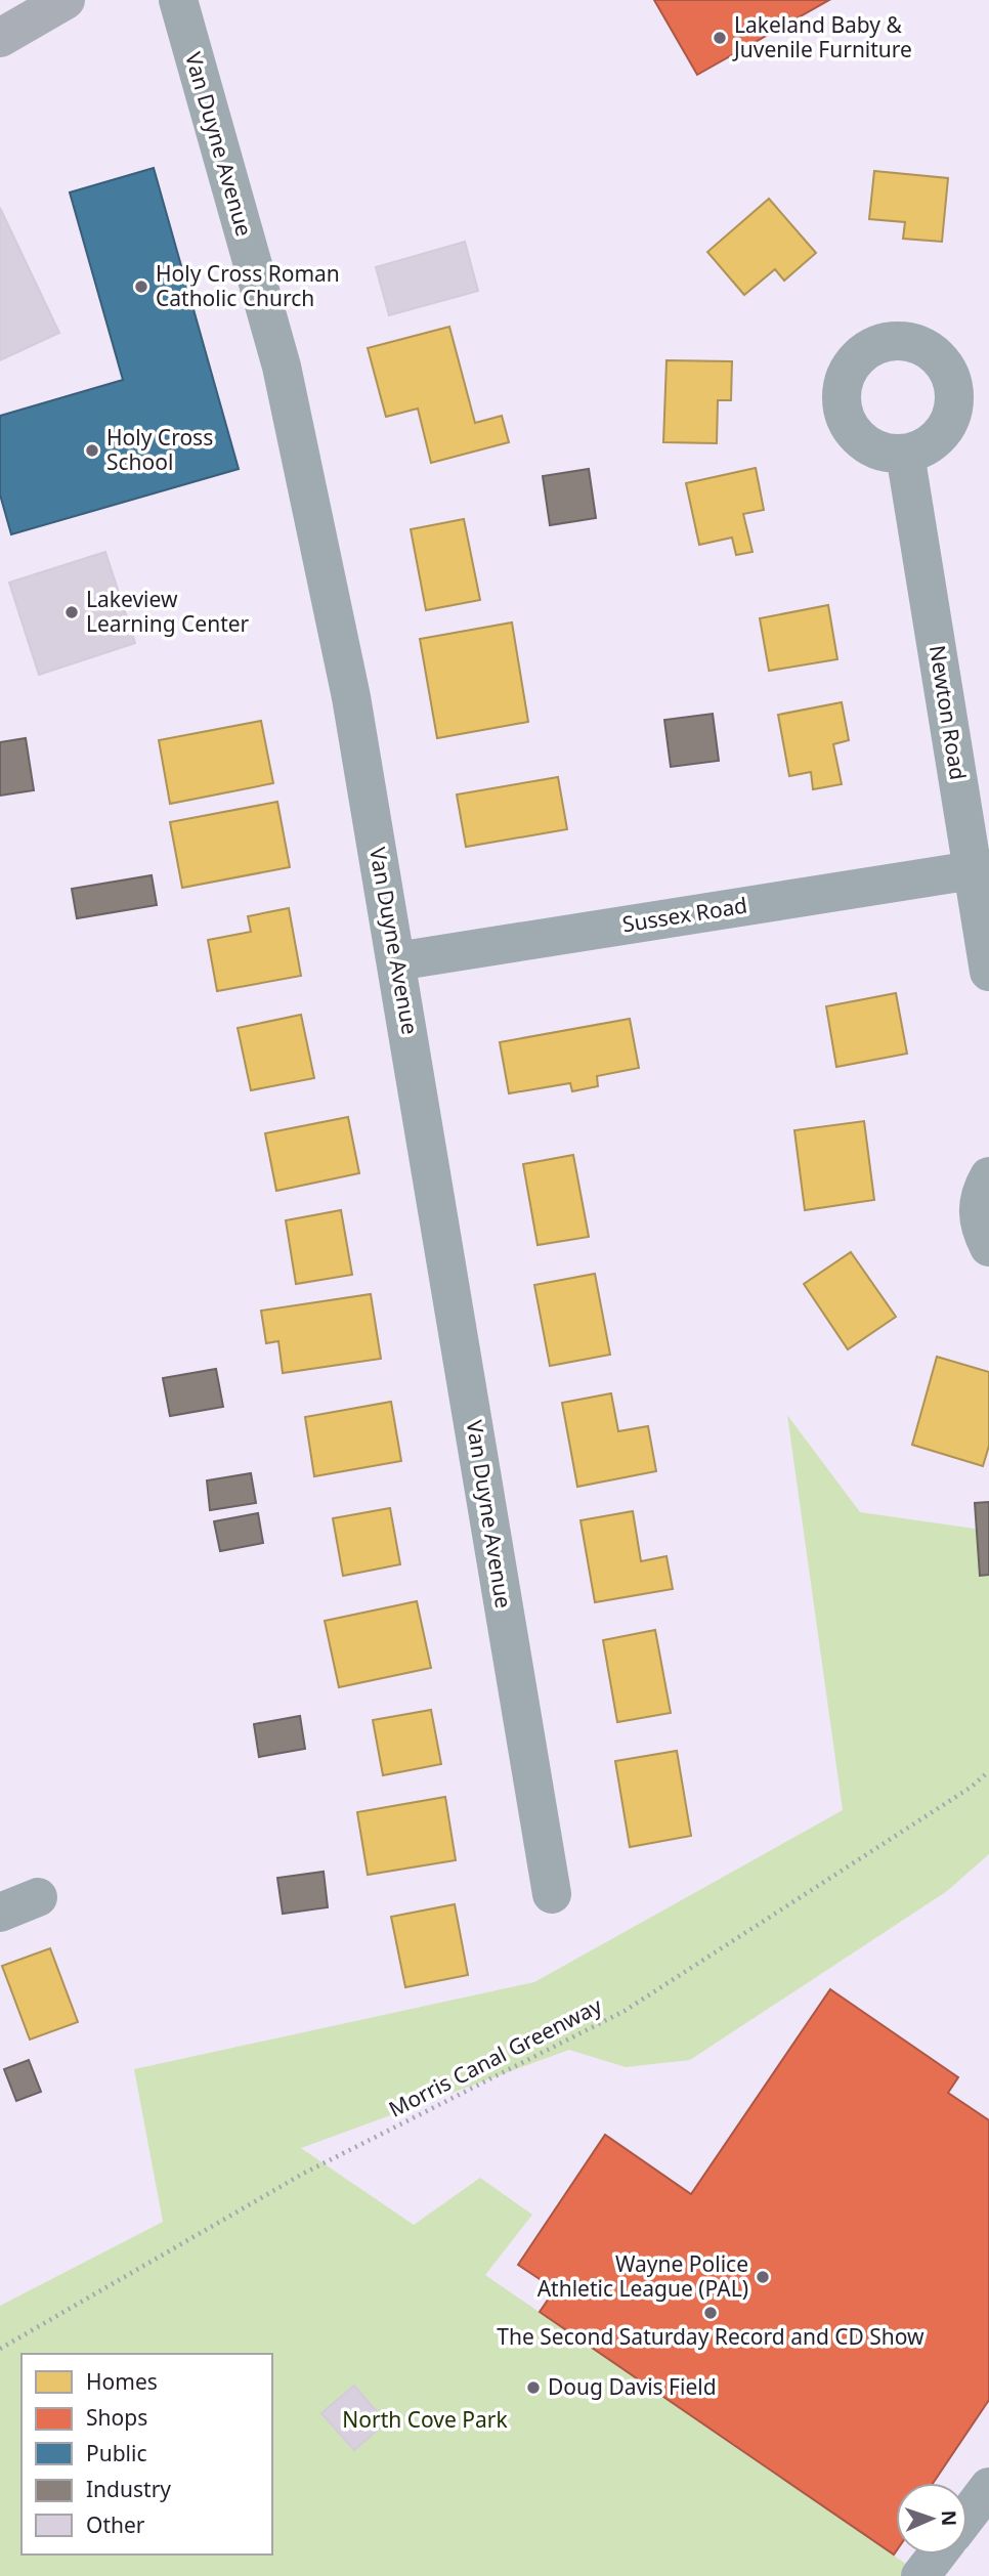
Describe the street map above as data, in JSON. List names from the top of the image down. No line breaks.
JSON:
{"streets":{"street":["Van Duyne Avenue","Newton Road","Sussex Road"],"path":["Morris Canal Greenway"]},"crossings":[["Van Duyne Avenue","Sussex Road"],["Newton Road","Sussex Road"]],"parks":["North Cove Park"],"places":["Lakeland Baby & Juvenile Furniture","Holy Cross Roman Catholic Church","Holy Cross School","Lakeview Learning Center","Wayne Police Athletic League (PAL)","The Second Saturday Record and CD Show","Doug Davis Field"],"legend":["Homes","Shops","Public","Industry","Other"],"north":"right"}
